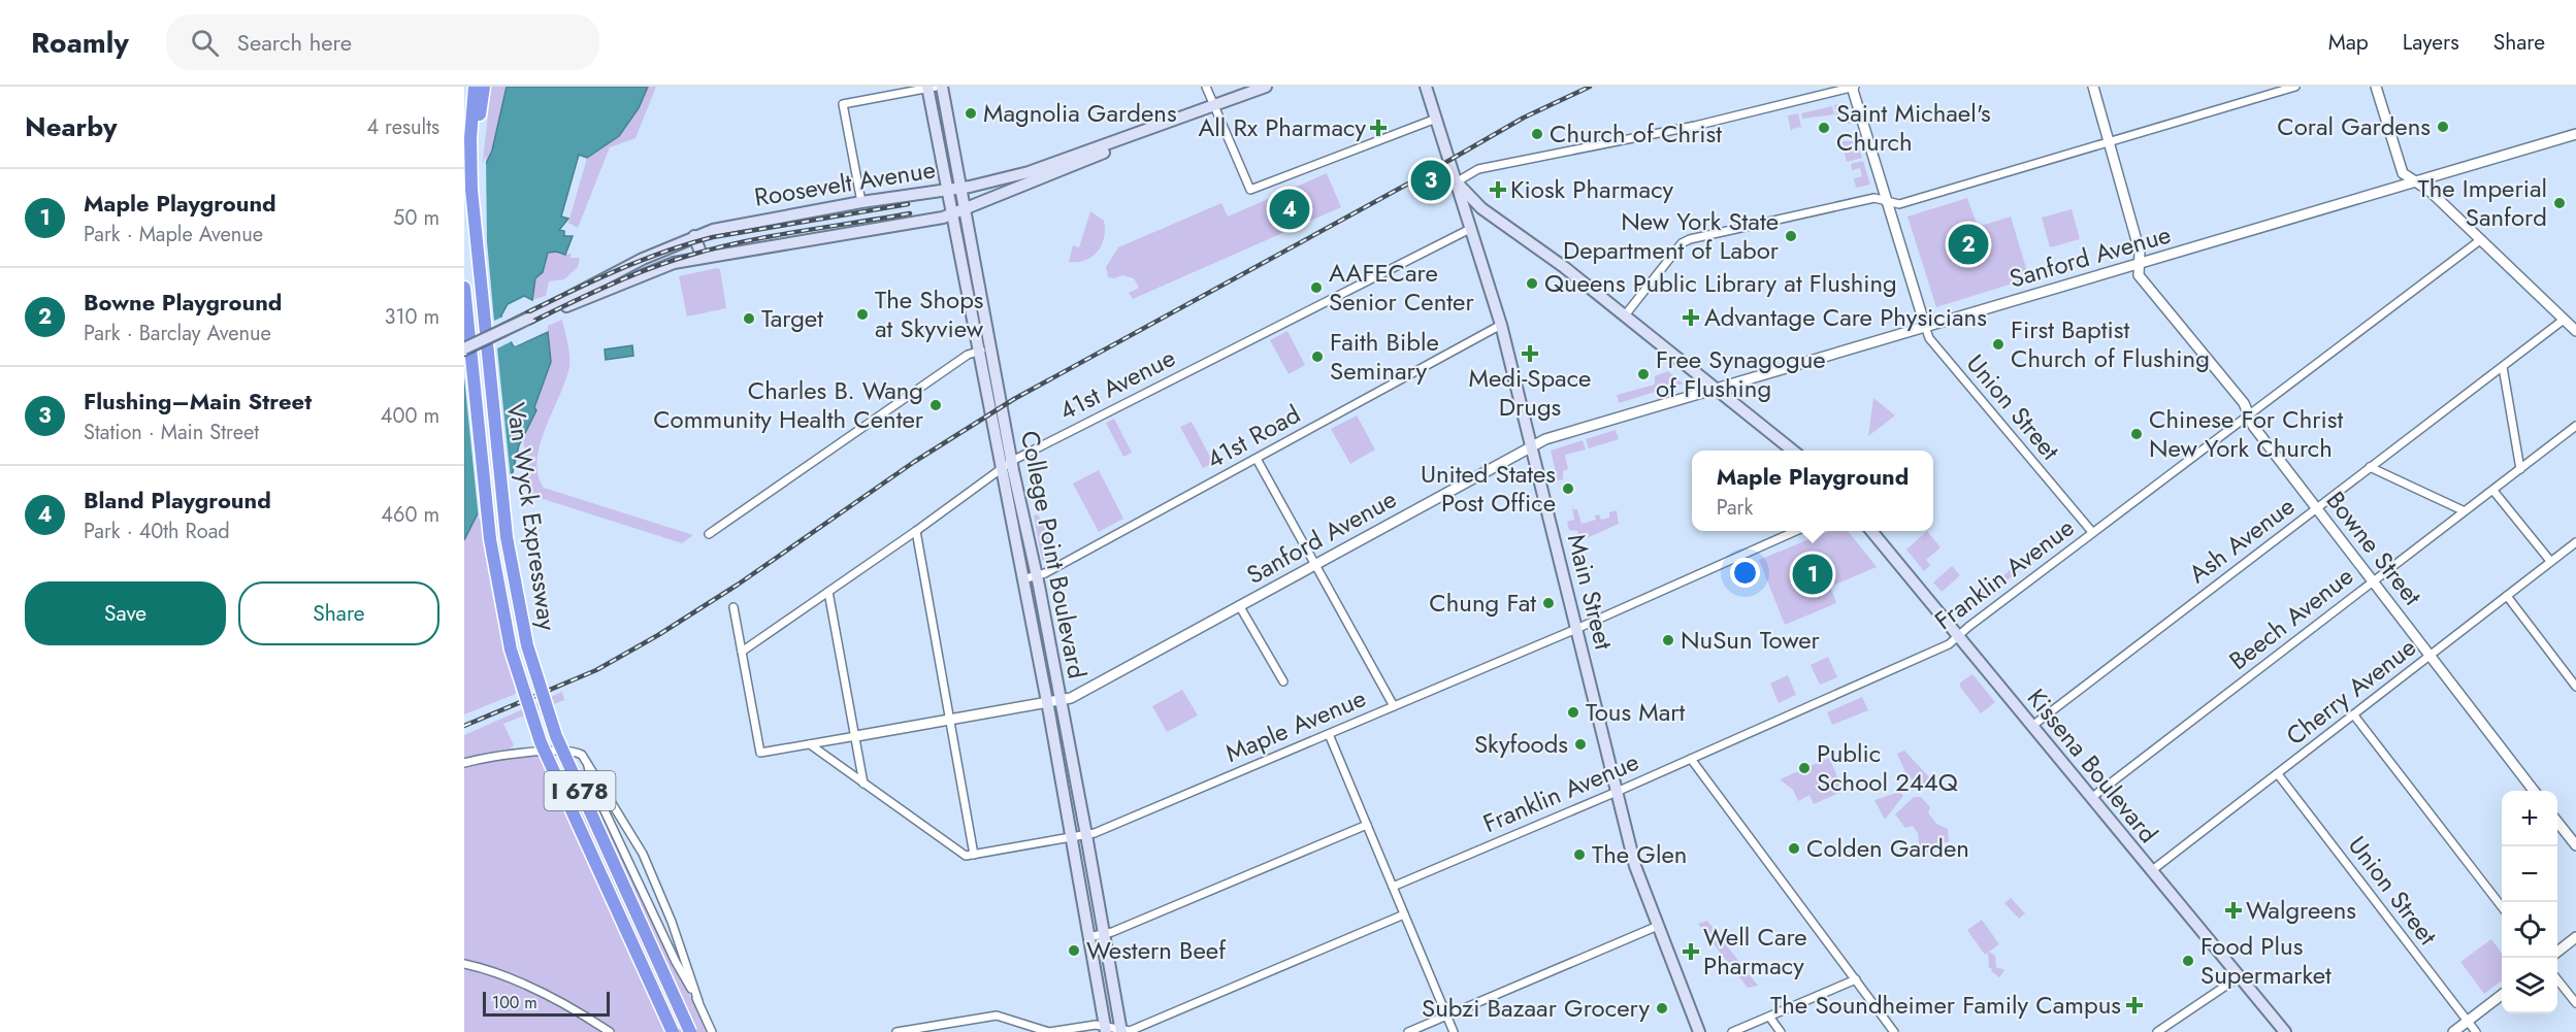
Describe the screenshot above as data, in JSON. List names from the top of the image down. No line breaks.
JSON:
{"streets":{"highway":["Van Wyck Expressway","I 678"],"main road":["Roosevelt Avenue","College Point Boulevard","Main Street","Kissena Boulevard"],"street":["Sanford Avenue","41st Avenue","Union Street","41st Road","Ash Avenue","Bowne Street","Franklin Avenue","Beech Avenue","Cherry Avenue","Maple Avenue"]},"crossings":[["Roosevelt Avenue","College Point Boulevard"],["Sanford Avenue","41st Avenue"],["Sanford Avenue","Union Street"],["Sanford Avenue","Bowne Street"],["Sanford Avenue","College Point Boulevard"],["Sanford Avenue","Main Street"],["41st Avenue","College Point Boulevard"],["41st Avenue","Main Street"],["Union Street","Franklin Avenue"],["Union Street","Cherry Avenue"],["41st Road","College Point Boulevard"],["41st Road","Main Street"],["Ash Avenue","Bowne Street"],["Ash Avenue","Kissena Boulevard"],["Bowne Street","Franklin Avenue"],["Bowne Street","Beech Avenue"],["Bowne Street","Cherry Avenue"],["College Point Boulevard","Maple Avenue"],["Franklin Avenue","Main Street"],["Franklin Avenue","Kissena Boulevard"],["Main Street","Maple Avenue"],["Beech Avenue","Kissena Boulevard"],["Cherry Avenue","Kissena Boulevard"]],"places":{"other":["Magnolia Gardens","Coral Gardens","Saint Michael's Church","Church of Christ","The Imperial Sanford","New York State Department of Labor","Queens Public Library at Flushing","AAFECare Senior Center","The Shops at Skyview","Target","First Baptist Church of Flushing","Faith Bible Seminary","Free Synagogue of Flushing","Charles B. Wang Community Health Center","Chinese For Christ New York Church","United States Post Office","Chung Fat","NuSun Tower","Tous Mart","Skyfoods","Public School 244Q","Colden Garden","The Glen","Western Beef","Food Plus Supermarket","Subzi Bazaar Grocery"],"health":["All Rx Pharmacy","Kiosk Pharmacy","Advantage Care Physicians","Medi-Space Drugs","Walgreens","Well Care Pharmacy","The Soundheimer Family Campus"]},"scale_bar":"100 m","page":{"header":"Roamly","search":"Search here","nav":["Map","Layers","Share"],"heading":["Nearby","4 results"],"pins":["3","4","2","1"],"list":[{"mark":"1","name":"Maple Playground","note":"Park · Maple Avenue","value":"50 m"},{"mark":"2","name":"Bowne Playground","note":"Park · Barclay Avenue","value":"310 m"},{"mark":"3","name":"Flushing–Main Street","note":"Station · Main Street","value":"400 m"},{"mark":"4","name":"Bland Playground","note":"Park · 40th Road","value":"460 m"}],"popup":["Maple Playground","Park"],"buttons":["Save","Share"],"map_buttons":["+","−"],"scale":"100 m"}}
